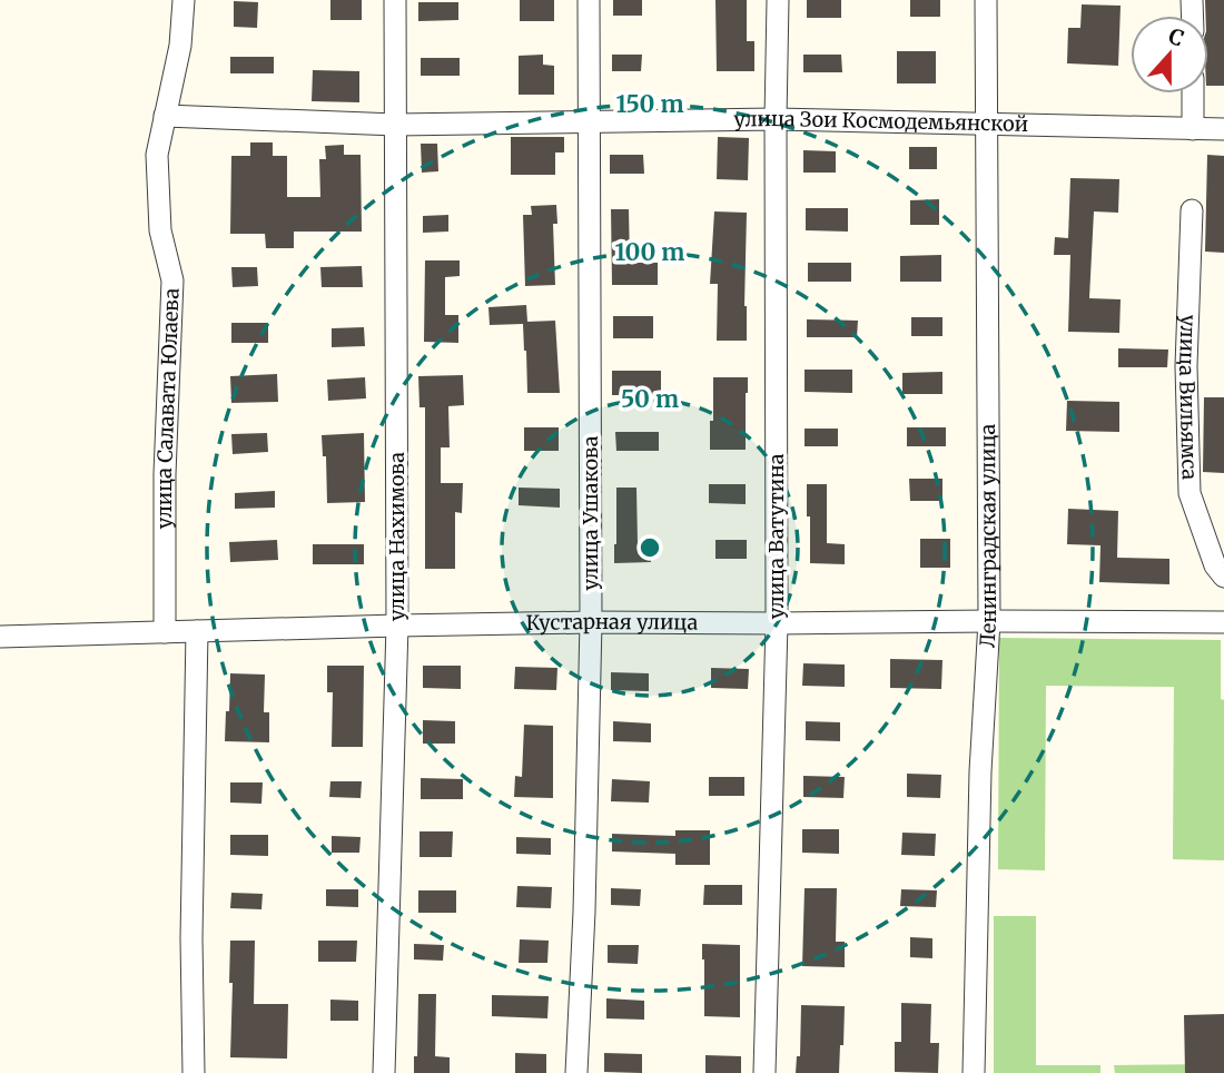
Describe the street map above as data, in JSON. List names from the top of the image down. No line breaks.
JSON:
{"streets":{"street":["улица Зои Космодемьянской","улица Вильямса","улица Салавата Юлаева","улица Ушакова","улица Нахимова","улица Ватутина","Ленинградская улица","Кустарная улица"]},"crossings":[["улица Зои Космодемьянской","улица Салавата Юлаева"],["улица Зои Космодемьянской","улица Ушакова"],["улица Зои Космодемьянской","улица Нахимова"],["улица Зои Космодемьянской","улица Ватутина"],["улица Зои Космодемьянской","Ленинградская улица"],["улица Салавата Юлаева","Кустарная улица"],["улица Ушакова","Кустарная улица"],["улица Нахимова","Кустарная улица"],["улица Ватутина","Кустарная улица"],["Ленинградская улица","Кустарная улица"]],"north":"top","rings":["150 m","100 m","50 m"]}
